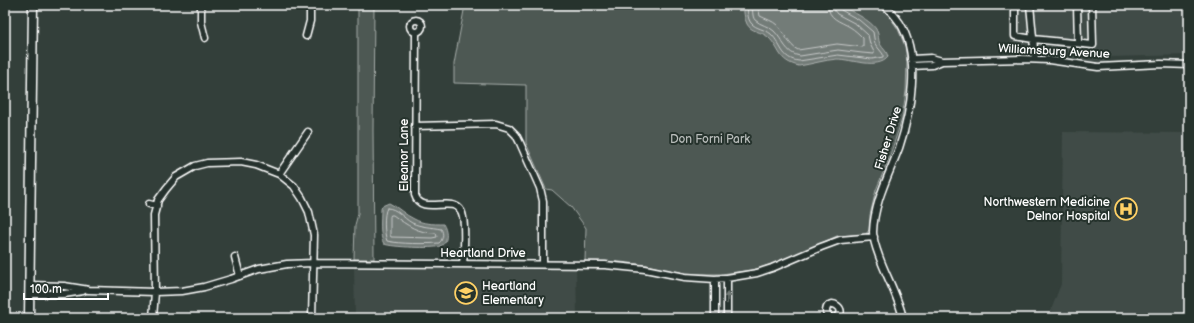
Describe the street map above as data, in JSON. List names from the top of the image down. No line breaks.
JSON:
{"streets":{"street":["Williamsburg Avenue","Fisher Drive","Eleanor Lane","Heartland Drive"]},"crossings":[["Williamsburg Avenue","Fisher Drive"],["Fisher Drive","Heartland Drive"],["Eleanor Lane","Heartland Drive"]],"parks":["Don Forni Park"],"places":{"hospital":["Northwestern Medicine Delnor Hospital"],"school or university":["Heartland Elementary"]},"scale_bar":"100 m"}
